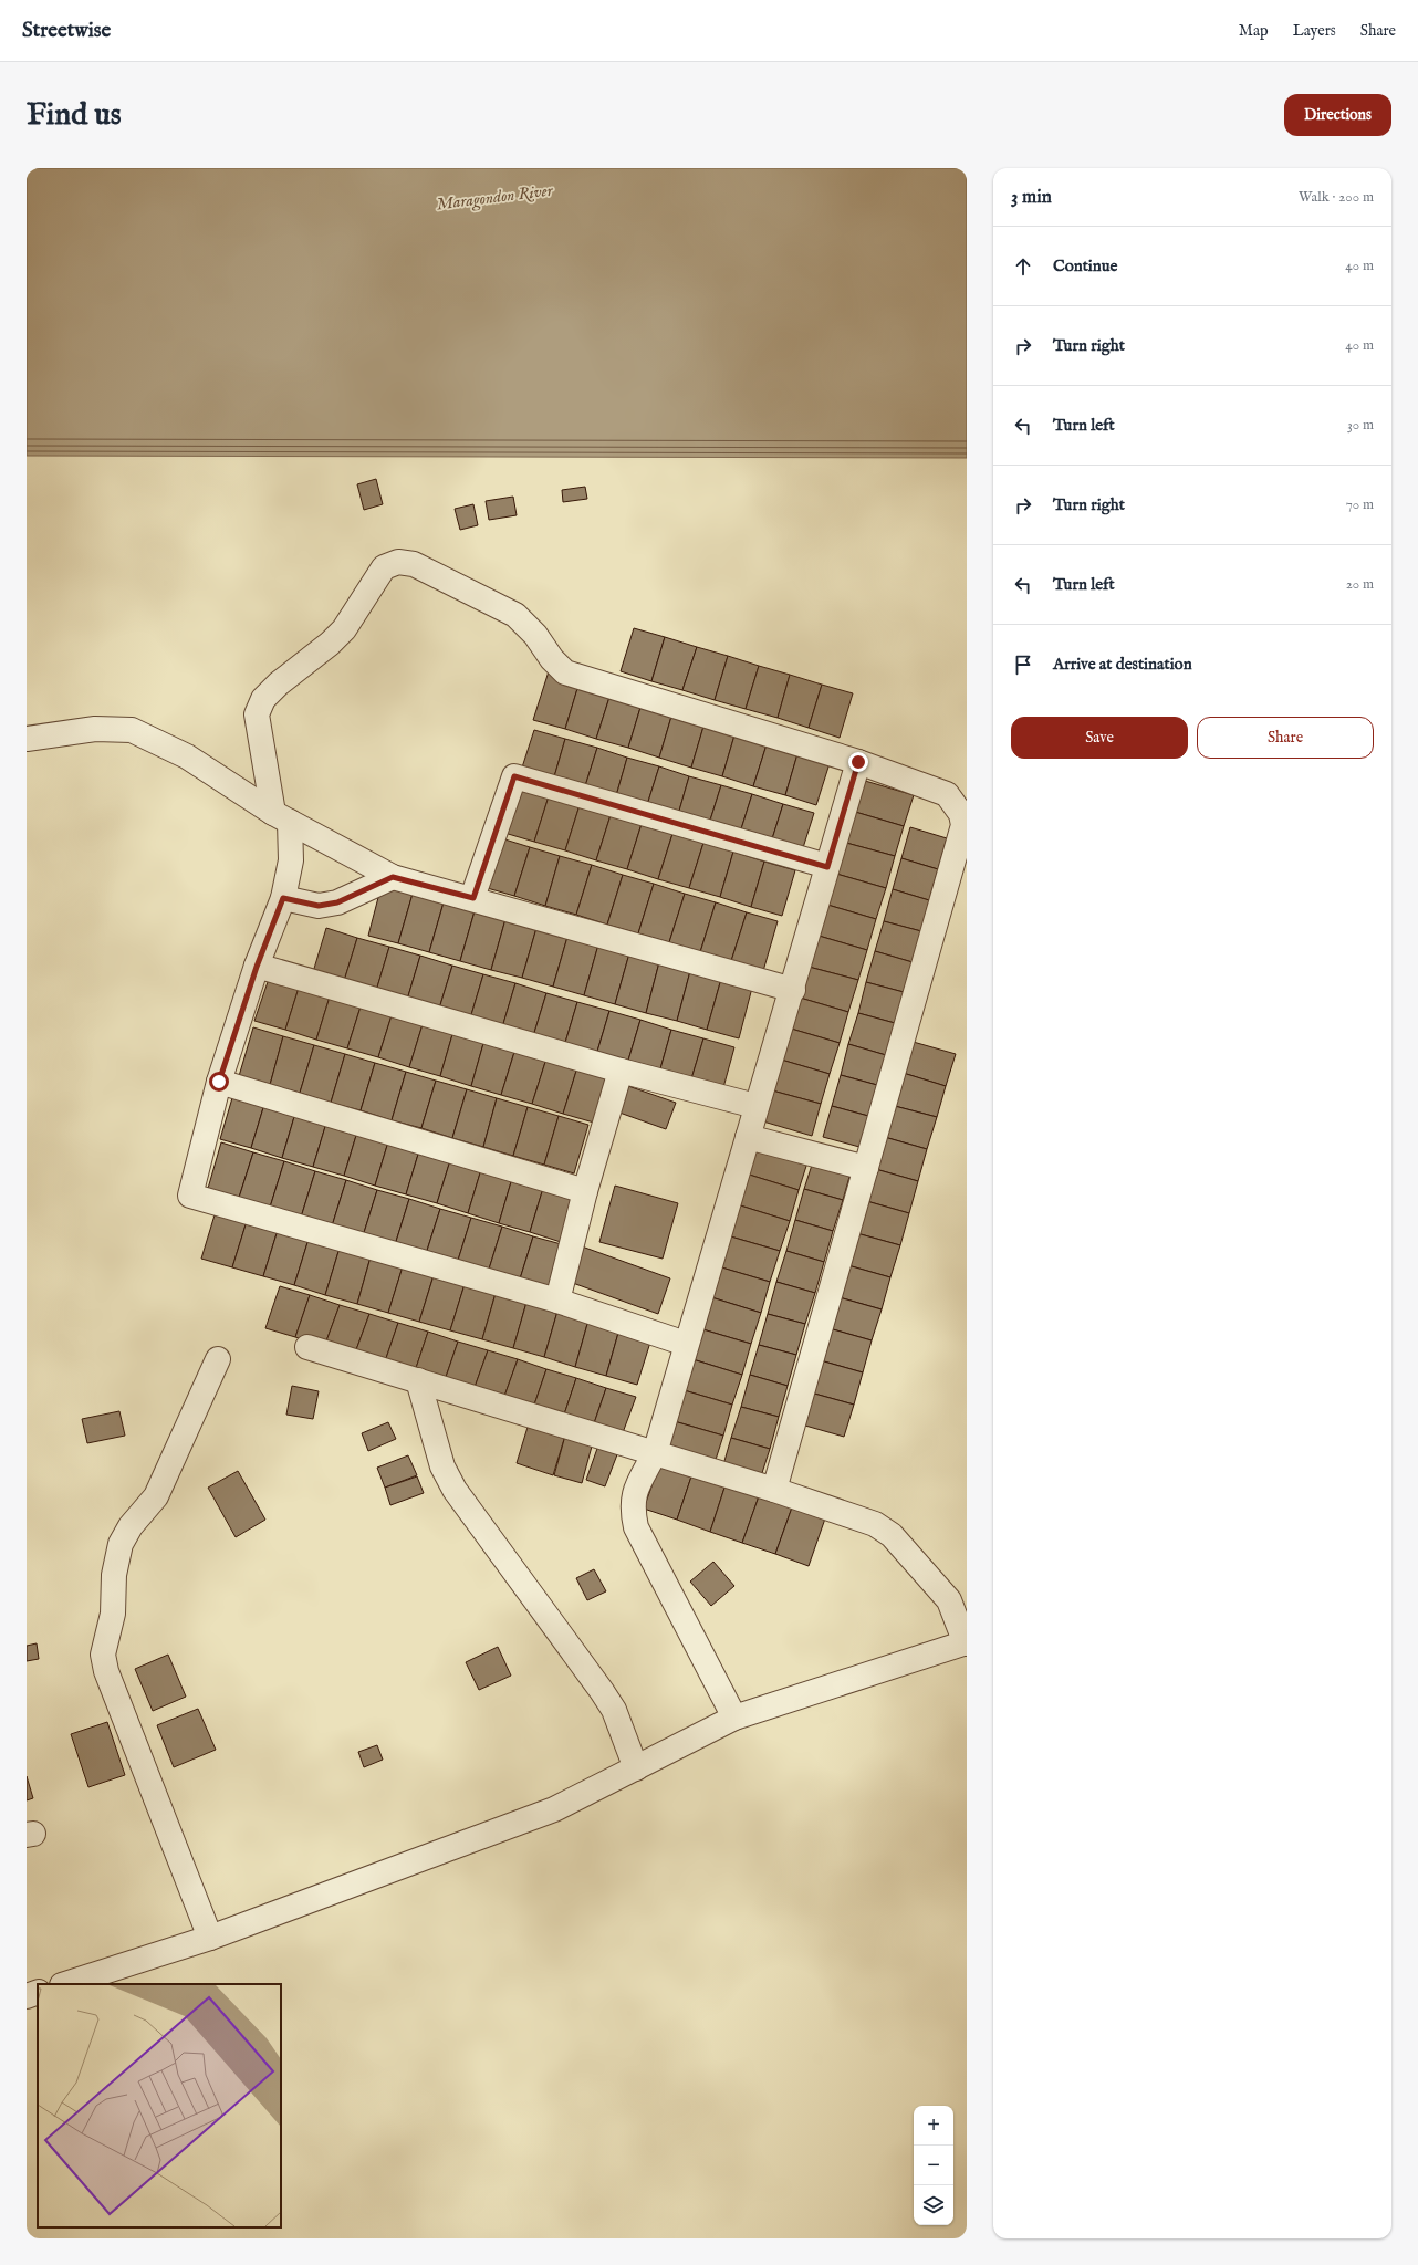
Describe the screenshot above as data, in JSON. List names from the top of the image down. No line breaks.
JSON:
{"water":["Maragondon River"],"page":{"header":"Streetwise","nav":["Map","Layers","Share"],"buttons":["Directions",["Save","Share"]],"title":"Find us","heading":["3 min","Walk · 200 m"],"list":[["Continue","40 m"],["Turn right","40 m"],["Turn left","30 m"],["Turn right","70 m"],["Turn left","20 m"],"Arrive at destination"],"map_buttons":["+","−"]}}
